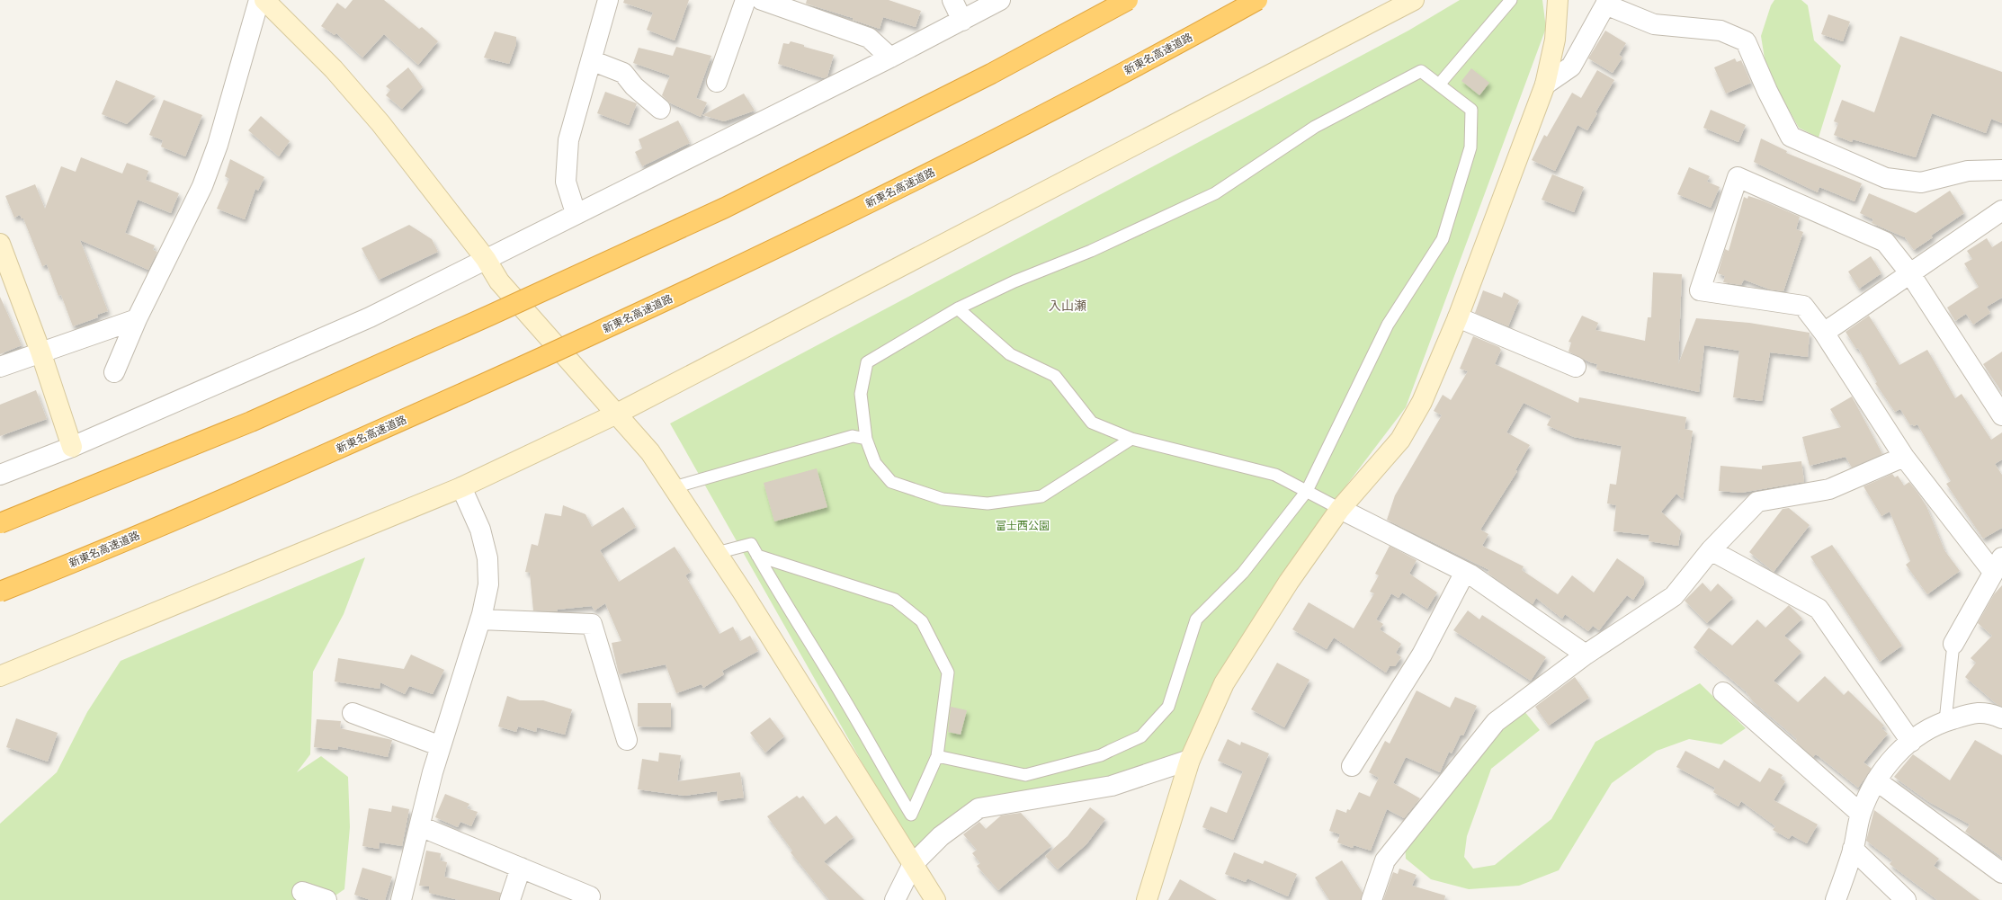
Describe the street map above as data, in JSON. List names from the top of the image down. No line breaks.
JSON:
{"streets":{"highway":["新東名高速道路"]},"districts":["入山瀬"],"parks":["富士西公園"]}
